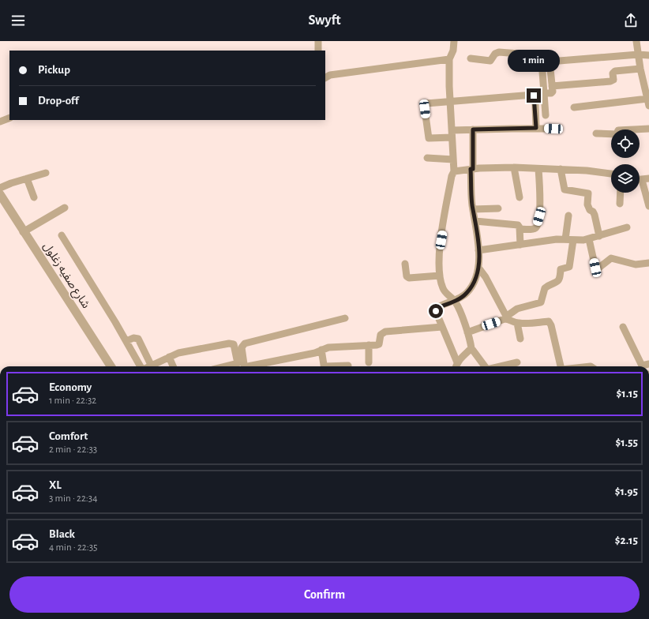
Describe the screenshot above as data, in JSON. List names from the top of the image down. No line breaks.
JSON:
{"streets":{"street":["شارع صفيه زغلول"]},"page":{"header":"Swyft","bubble":"1 min","banner":["Pickup","Drop-off"],"list":[{"name":"Economy","note":"1 min · 22:32","value":"$1.15"},{"name":"Comfort","note":"2 min · 22:33","value":"$1.55"},{"name":"XL","note":"3 min · 22:34","value":"$1.95"},{"name":"Black","note":"4 min · 22:35","value":"$2.15"}],"buttons":"Confirm"}}
